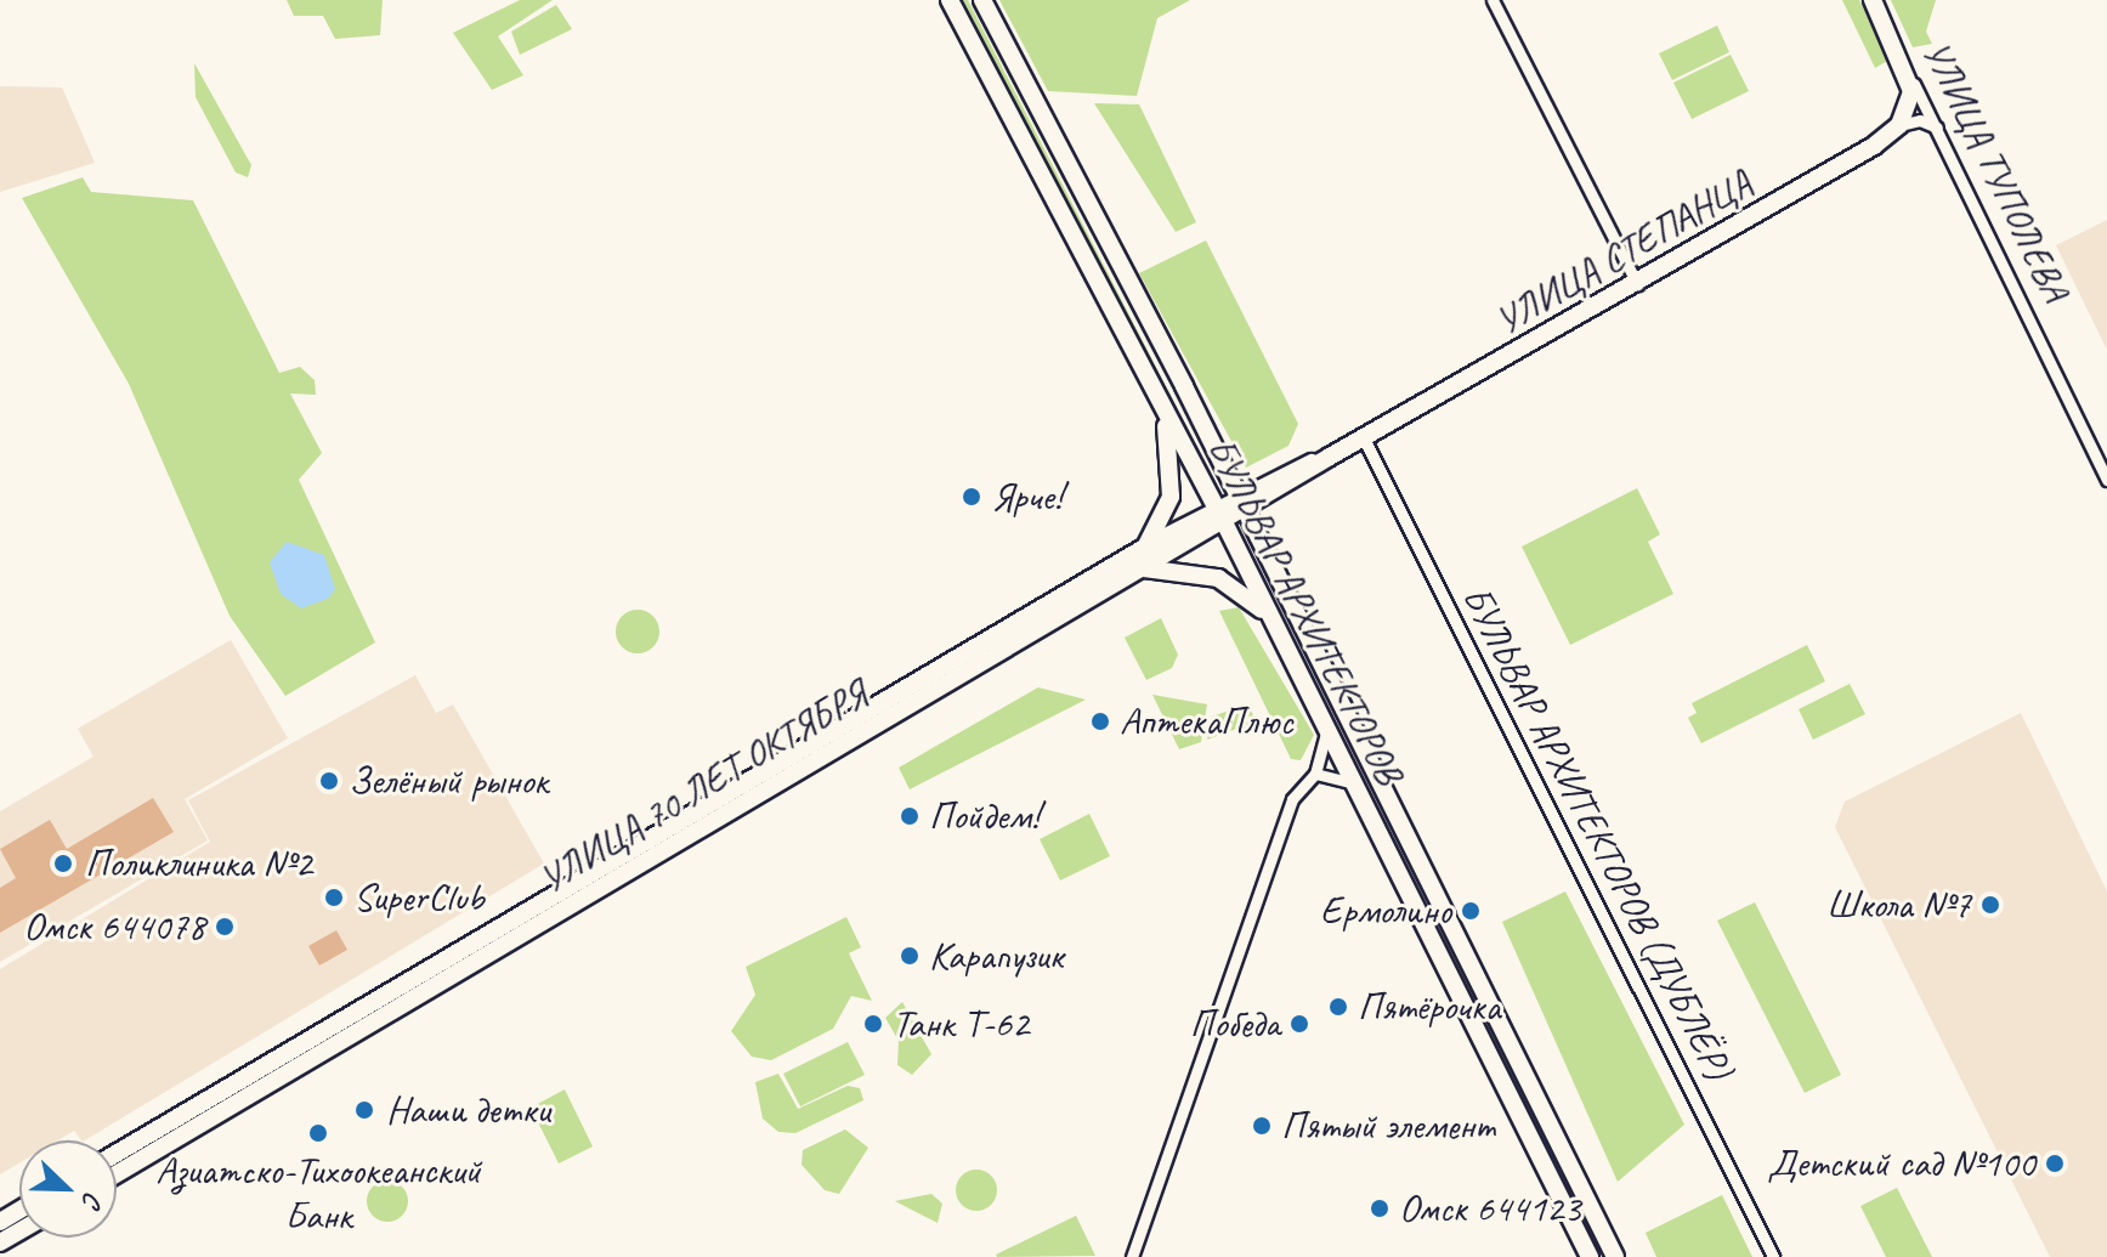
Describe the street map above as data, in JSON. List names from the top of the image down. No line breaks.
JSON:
{"streets":{"main road":["УЛИЦА ТУПОЛЕВА","УЛИЦА СТЕПАНЦА","БУЛЬВАР АРХИТЕКТОРОВ","УЛИЦА 70 ЛЕТ ОКТЯБРЯ"],"street":["БУЛЬВАР АРХИТЕКТОРОВ (ДУБЛЁР)"]},"crossings":[["УЛИЦА СТЕПАНЦА","БУЛЬВАР АРХИТЕКТОРОВ"],["УЛИЦА СТЕПАНЦА","УЛИЦА 70 ЛЕТ ОКТЯБРЯ"],["УЛИЦА СТЕПАНЦА","БУЛЬВАР АРХИТЕКТОРОВ (ДУБЛЁР)"],["БУЛЬВАР АРХИТЕКТОРОВ","УЛИЦА 70 ЛЕТ ОКТЯБРЯ"]],"places":["Ярче!","АптекаПлюс","Зелёный рынок","Пойдем!","Поликлиника №2","SuperClub","Школа №7","Ермолино","Омск 644078","Карапузик","Пятёрочка","Танк Т-62","Победа","Наши детки","Пятый элемент","Азиатско-Тихоокеанский Банк","Детский сад №100","Омск 644123"],"north":"bottom right"}
